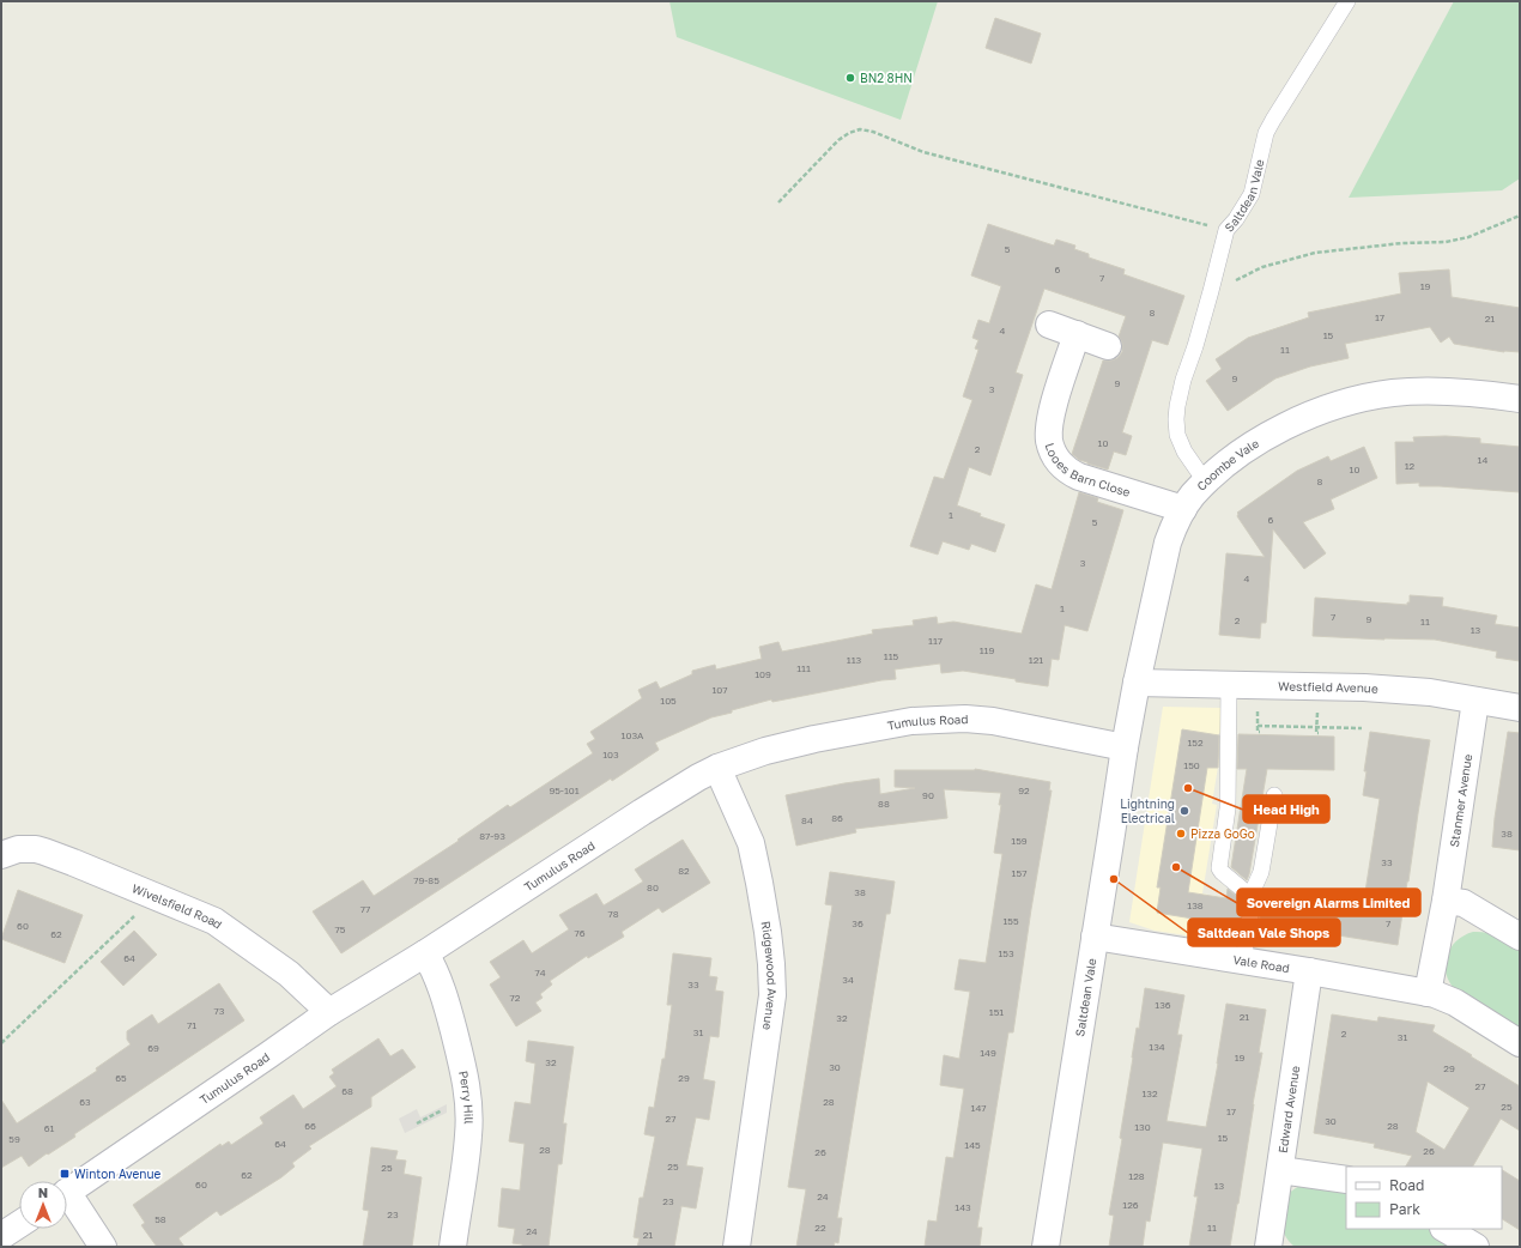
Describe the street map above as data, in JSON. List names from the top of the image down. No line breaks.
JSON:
{"streets":{"street":["Saltdean Vale","Looes Barn Close","Coombe Vale","Westfield Avenue","Tumulus Road","Stanmer Avenue","Wivelsfield Road","Vale Road","Ridgewood Avenue","Perry Hill","Edward Avenue"]},"crossings":[["Saltdean Vale","Coombe Vale"],["Saltdean Vale","Tumulus Road"],["Saltdean Vale","Vale Road"],["Looes Barn Close","Coombe Vale"],["Coombe Vale","Westfield Avenue"],["Coombe Vale","Tumulus Road"],["Westfield Avenue","Stanmer Avenue"],["Tumulus Road","Wivelsfield Road"],["Tumulus Road","Ridgewood Avenue"],["Tumulus Road","Perry Hill"],["Stanmer Avenue","Vale Road"],["Vale Road","Edward Avenue"]],"places":{"other":["BN2 8HN","Head High","Lightning Electrical","Pizza GoGo","Sovereign Alarms Limited","Saltdean Vale Shops"],"transit":["Winton Avenue"]},"house_numbers":["5","6","7","19","8","17","21","4","15","11","9","9","3","10","2","14","12","10","8","1","6","5","3","4","1","7","9","2","11","13","117","119","115","113","121","111","109","107","105","103A","152","103","150","95-101","92","90","88","86","84","38","87-93","159","33","82","157","79-85","80","38","138","77","78","155","36","7","60","75","76","62","153","64","74","34","33","72","136","73","151","21","32","71","31","2","31","134","69","149","19","32","30","29","65","29","27","68","132","63","28","25","147","17","27","30","66","28","130","61","15","59","64","145","28","26","26","25","25","62","128","60","13","24","23","126","143","23","58","22","11","24","21"],"legend":["Road","Park"],"north":"top"}
